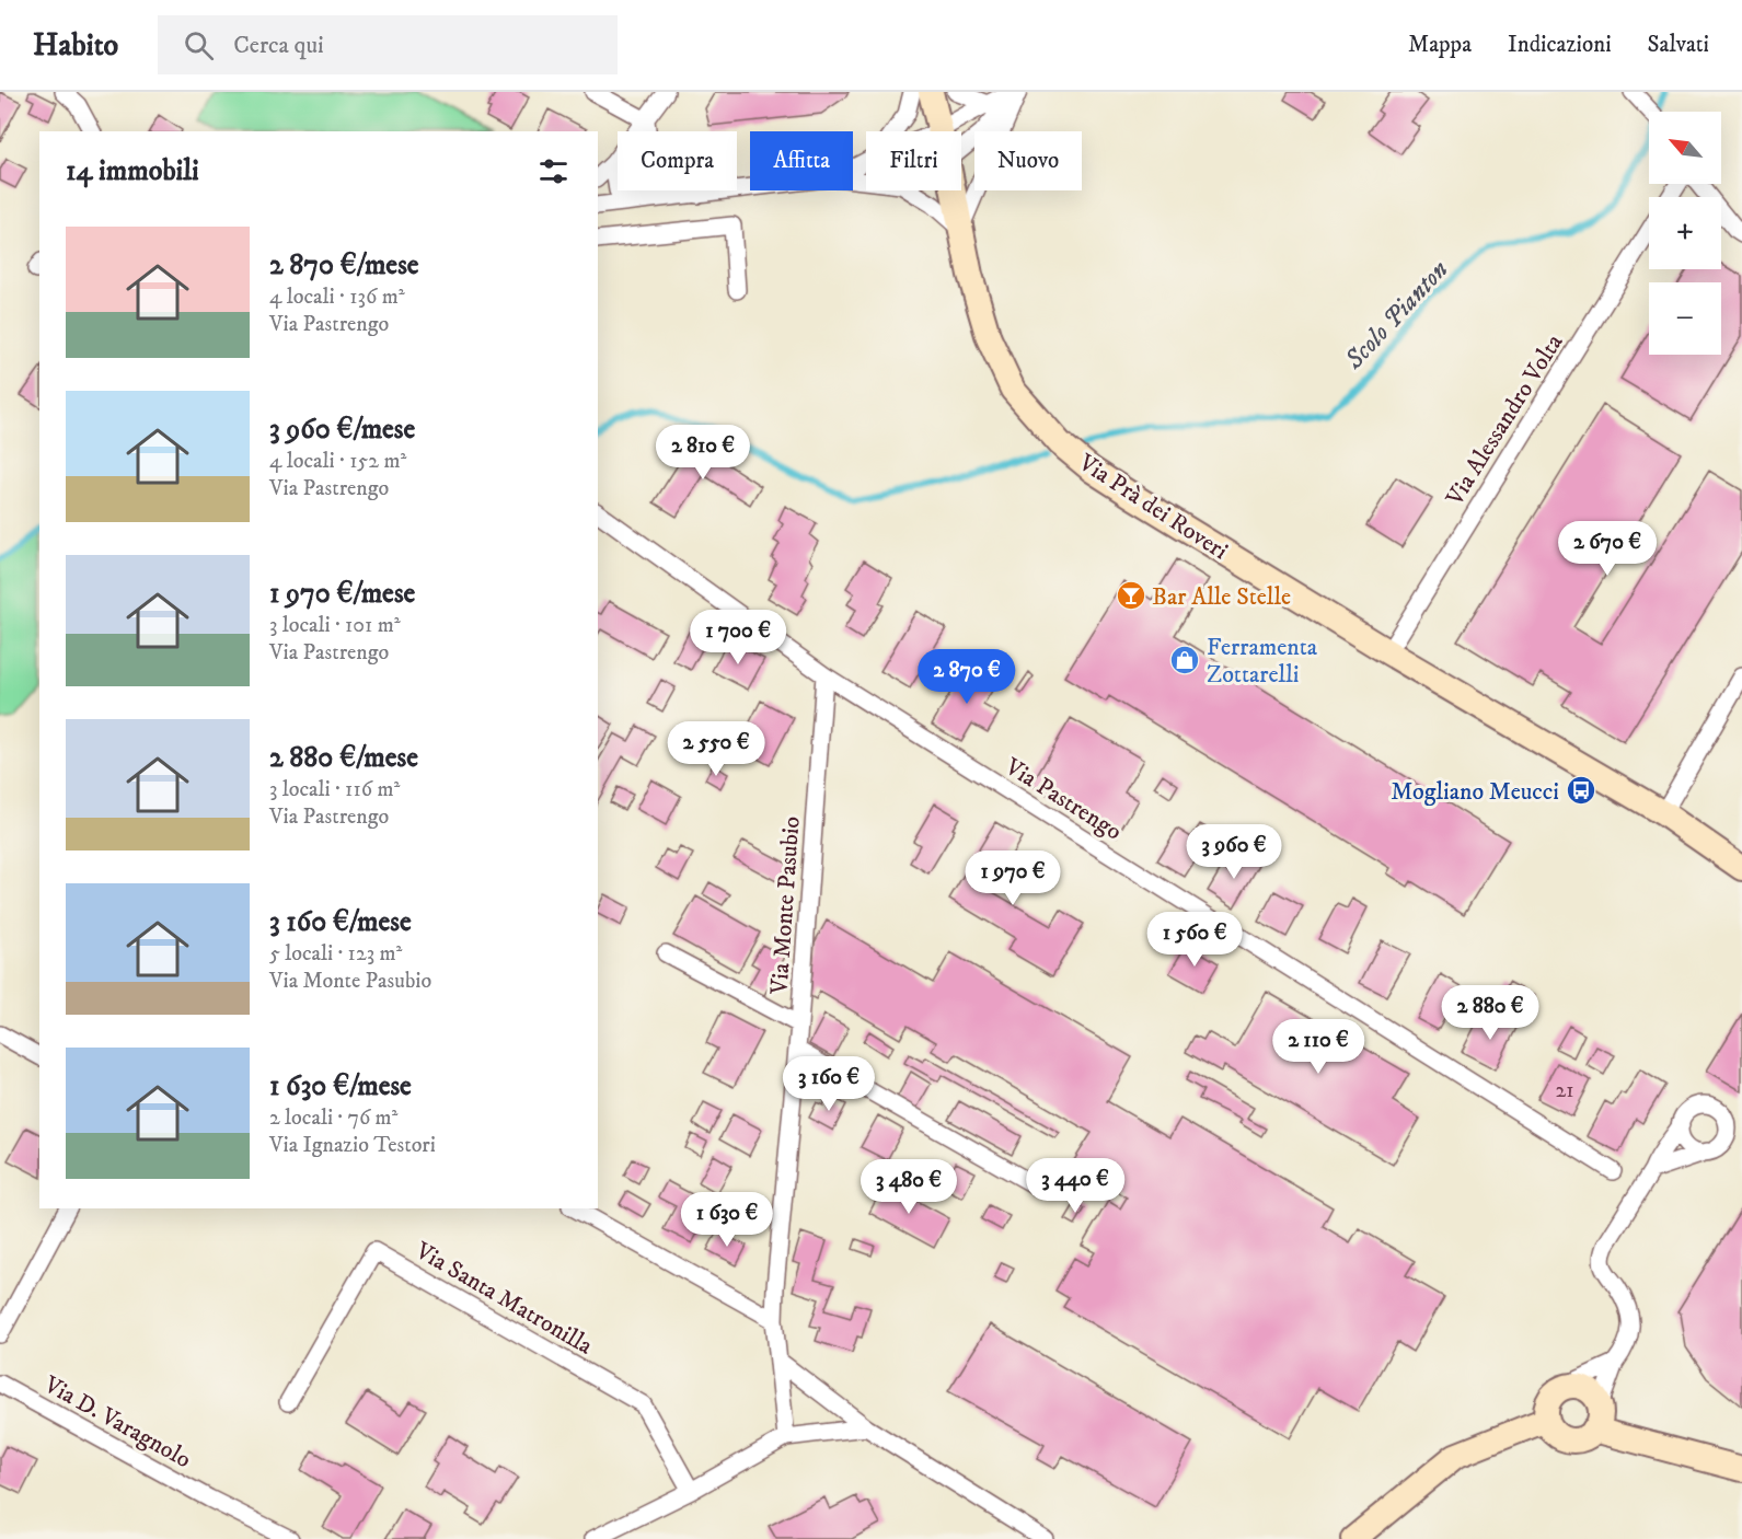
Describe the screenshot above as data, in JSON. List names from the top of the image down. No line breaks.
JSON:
{"streets":{"main road":["Via Prà dei Roveri"],"street":["Via Alessandro Volta","Via Pastrengo","Via Monte Pasubio","Via Santa Matronilla","Via D. Varagnolo"]},"crossings":[["Via Alessandro Volta","Via Prà dei Roveri"],["Via Pastrengo","Via Monte Pasubio"]],"water":["Scolo Pianton"],"places":{"bar":["Bar Alle Stelle"],"shop":["Ferramenta Zottarelli"],"bus stop":["Mogliano Meucci"]},"house_numbers":["21"],"north":"top left","page":{"header":"Habito","search":"Cerca qui","nav":["Mappa","Indicazioni","Salvati"],"map_buttons":["+","−"],"chip":["Compra","Affitta","Filtri","Nuovo"],"heading":"14 immobili","list":[{"name":"2 870 €/mese","note":"4 locali · 136 m² · Via Pastrengo"},{"name":"3 960 €/mese","note":"4 locali · 152 m² · Via Pastrengo"},{"name":"1 970 €/mese","note":"3 locali · 101 m² · Via Pastrengo"},{"name":"2 880 €/mese","note":"3 locali · 116 m² · Via Pastrengo"},{"name":"3 160 €/mese","note":"5 locali · 123 m² · Via Monte Pasubio"},{"name":"1 630 €/mese","note":"2 locali · 76 m² · Via Ignazio Testori"}],"price":["2 810 €","2 670 €","1 700 €","2 870 €","2 550 €","3 960 €","1 970 €","1 560 €","2 880 €","2 110 €","3 160 €","3 440 €","3 480 €","1 630 €"]}}
